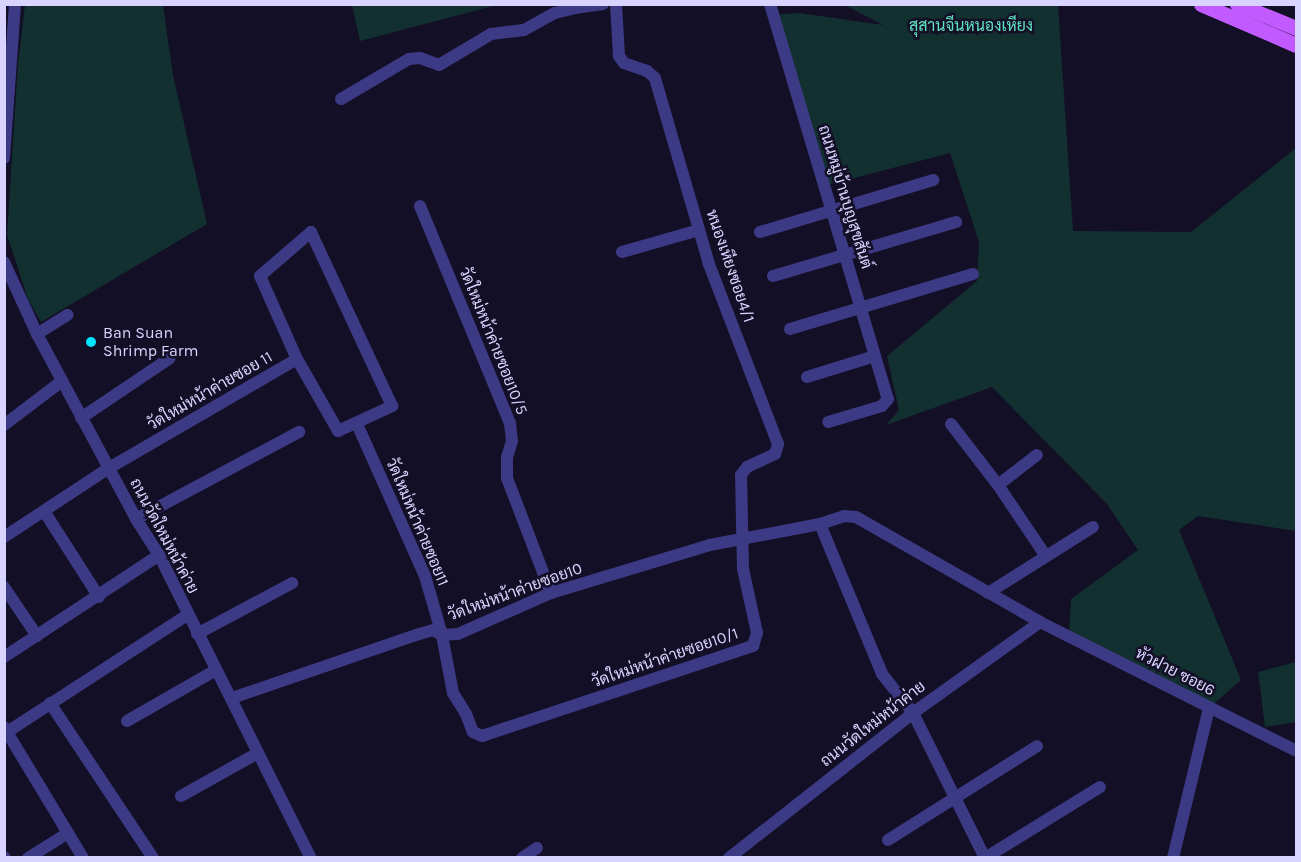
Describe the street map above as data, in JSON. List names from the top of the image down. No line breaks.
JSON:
{"streets":{"street":["ถนนหมู่บ้านบุญสุขสันต์","หนองเหียงซอย4/1","วัดใหม่หน้าค่ายซอย10/5","วัดใหม่หน้าค่ายซอย 11","วัดใหม่หน้าค่ายซอย11","ถนนวัดใหม่หน้าค่าย","วัดใหม่หน้าค่ายซอย10","วัดใหม่หน้าค่ายซอย10/1","หัวฝาย ซอย6"]},"crossings":[["หนองเหียงซอย4/1","วัดใหม่หน้าค่ายซอย10"],["หนองเหียงซอย4/1","วัดใหม่หน้าค่ายซอย10/1"],["วัดใหม่หน้าค่ายซอย10/5","วัดใหม่หน้าค่ายซอย10"],["วัดใหม่หน้าค่ายซอย 11","วัดใหม่หน้าค่ายซอย11"],["วัดใหม่หน้าค่ายซอย 11","ถนนวัดใหม่หน้าค่าย"],["วัดใหม่หน้าค่ายซอย11","วัดใหม่หน้าค่ายซอย10"],["วัดใหม่หน้าค่ายซอย11","วัดใหม่หน้าค่ายซอย10/1"],["ถนนวัดใหม่หน้าค่าย","วัดใหม่หน้าค่ายซอย10"],["ถนนวัดใหม่หน้าค่าย","หัวฝาย ซอย6"],["วัดใหม่หน้าค่ายซอย10","วัดใหม่หน้าค่ายซอย10/1"],["วัดใหม่หน้าค่ายซอย10","หัวฝาย ซอย6"]],"parks":["สุสานจีนหนองเหียง"],"places":["Ban Suan Shrimp Farm"]}
